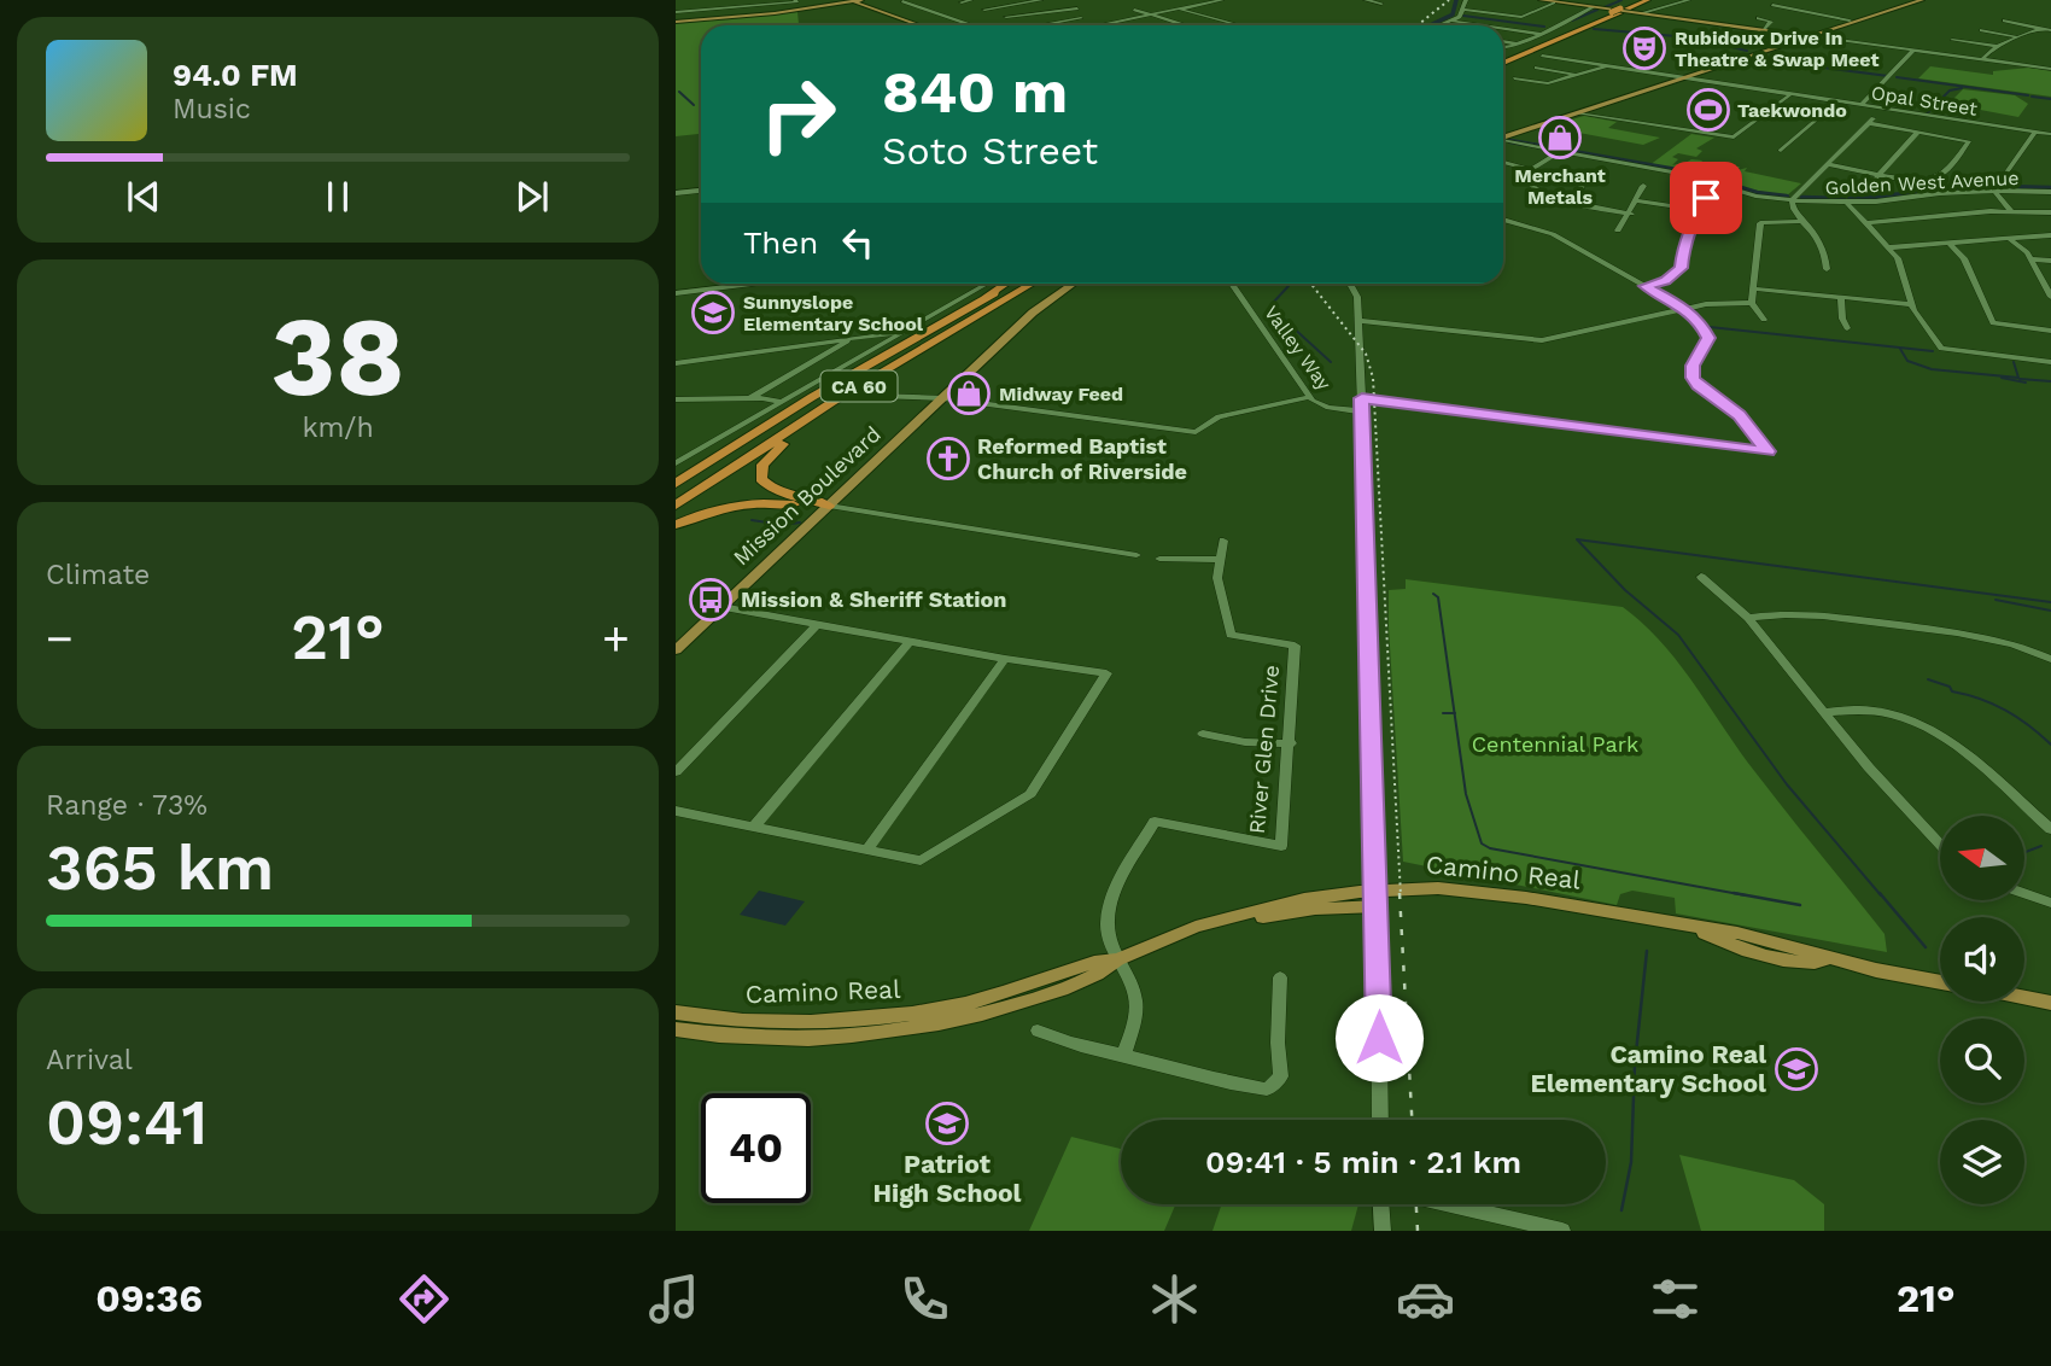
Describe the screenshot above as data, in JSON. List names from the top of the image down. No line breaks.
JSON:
{"streets":{"highway":["CA 60"],"main road":["Mission Boulevard","Camino Real"],"street":["Opal Street","Golden West Avenue","Valley Way","River Glen Drive"]},"crossings":[["River Glen Drive","Camino Real"]],"parks":["Centennial Park"],"places":{"theatre":["Rubidoux Drive In Theatre & Swap Meet"],"sports":["Taekwondo"],"shop":["Merchant Metals","Midway Feed"],"school or university":["Sunnyslope Elementary School","Camino Real Elementary School","Patriot High School"],"church":["Reformed Baptist Church of Riverside"],"bus stop":["Mission & Sheriff Station"]},"north":"left","page":{"turn":["840 m","Soto Street"],"song":["94.0 FM","Music"],"then":"Then","tile":[["38","km/h"],"Climate",["Range · 73%","365 km"],["Arrival","09:41"]],"heat":["−","21°","+"],"limit":"40","trip":"09:41 · 5 min · 2.1 km","tabs":["09:36","21°"]}}
